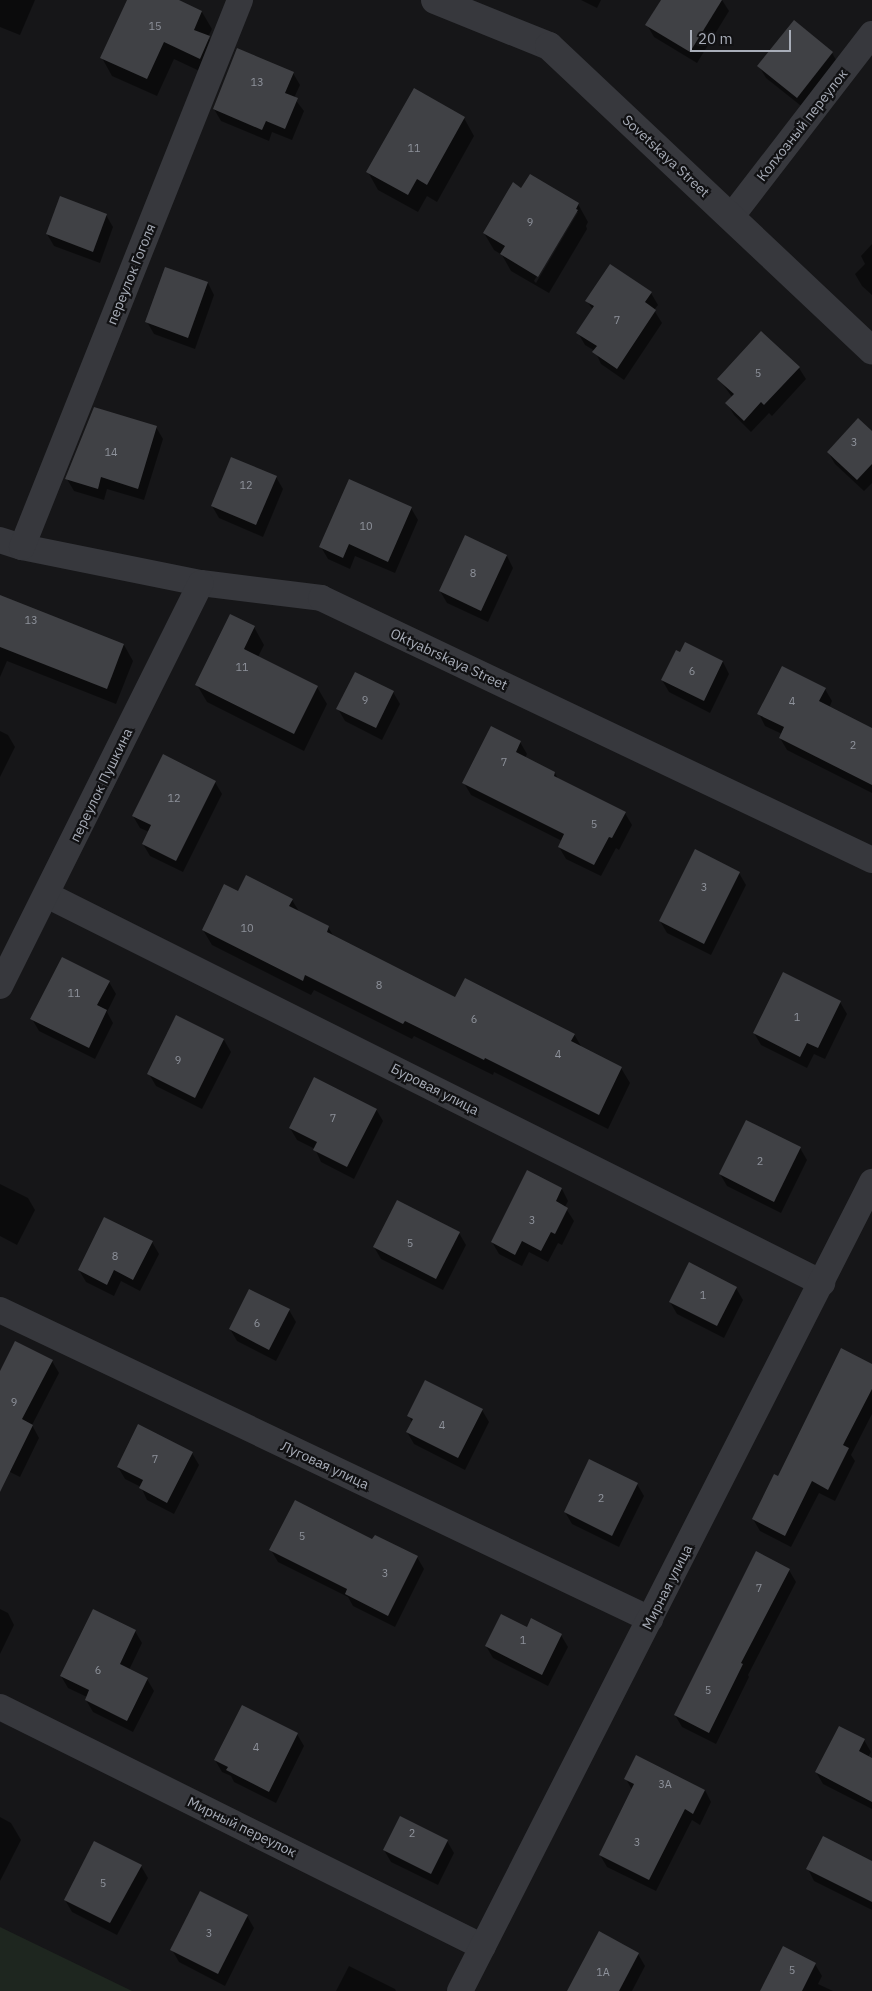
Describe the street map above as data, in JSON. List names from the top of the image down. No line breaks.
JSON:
{"streets":{"street":["Колхозный переулок","Sovetskaya Street","переулок Гоголя","Oktyabrskaya Street","переулок Пушкина","Буровая улица","Луговая улица","Мирная улица","Мирный переулок"]},"crossings":[["Колхозный переулок","Sovetskaya Street"],["переулок Гоголя","Oktyabrskaya Street"],["Oktyabrskaya Street","переулок Пушкина"],["переулок Пушкина","Буровая улица"],["Буровая улица","Мирная улица"],["Луговая улица","Мирная улица"],["Мирная улица","Мирный переулок"]],"house_numbers":["15","13","11","9","7","5","3","14","12","10","8","13","11","6","9","4","2","7","12","5","3","10","8","11","1","6","4","9","7","2","3","5","8","1","6","9","4","7","2","5","3","7","1","6","5","4","3А","2","3","5","3","5","1А"],"scale_bar":"20 m"}
